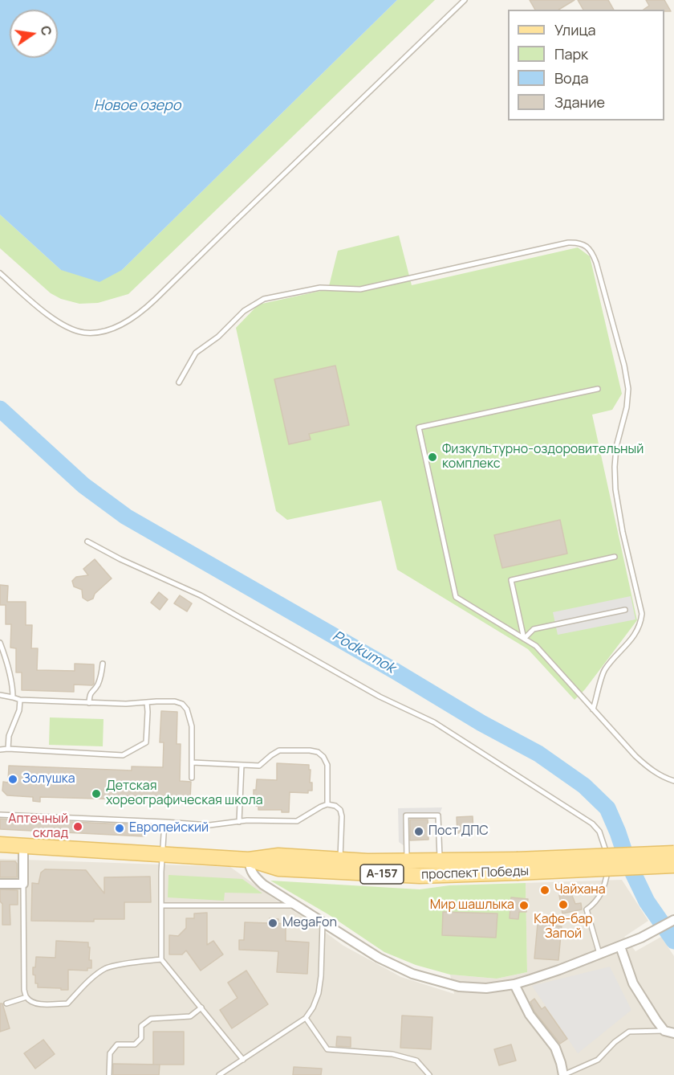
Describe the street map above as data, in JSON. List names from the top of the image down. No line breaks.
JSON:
{"streets":{"main road":["проспект Победы","А-157"]},"water":["Новое озеро","Podkumok"],"places":["Физкультурно-оздоровительный комплекс","Золушка","Детская хореографическая школа","Аптечный склад","Европейский","Пост ДПС","Чайхана","Кафе-бар Запой","Мир шашлыка","MegaFon"],"legend":["Улица","Парк","Вода","Здание"],"north":"right"}
